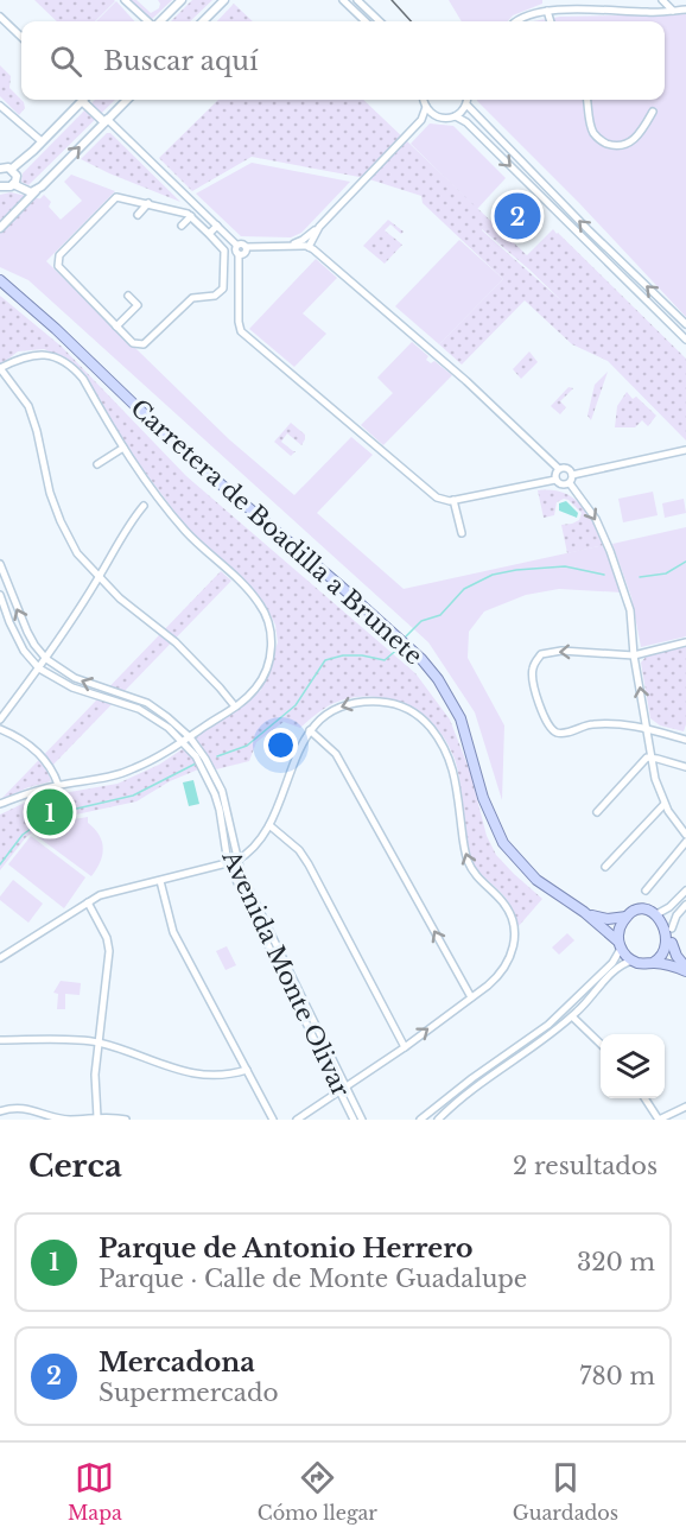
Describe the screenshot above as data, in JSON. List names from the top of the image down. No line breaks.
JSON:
{"streets":{"main road":["Carretera de Boadilla a Brunete"],"street":["Avenida Monte Olivar"]},"page":{"search":"Buscar aquí","pins":["2","1"],"heading":["Cerca","2 resultados"],"list":[{"mark":"1","name":"Parque de Antonio Herrero","note":"Parque · Calle de Monte Guadalupe","value":"320 m"},{"mark":"2","name":"Mercadona","note":"Supermercado","value":"780 m"}],"nav":["Mapa","Cómo llegar","Guardados"]}}
